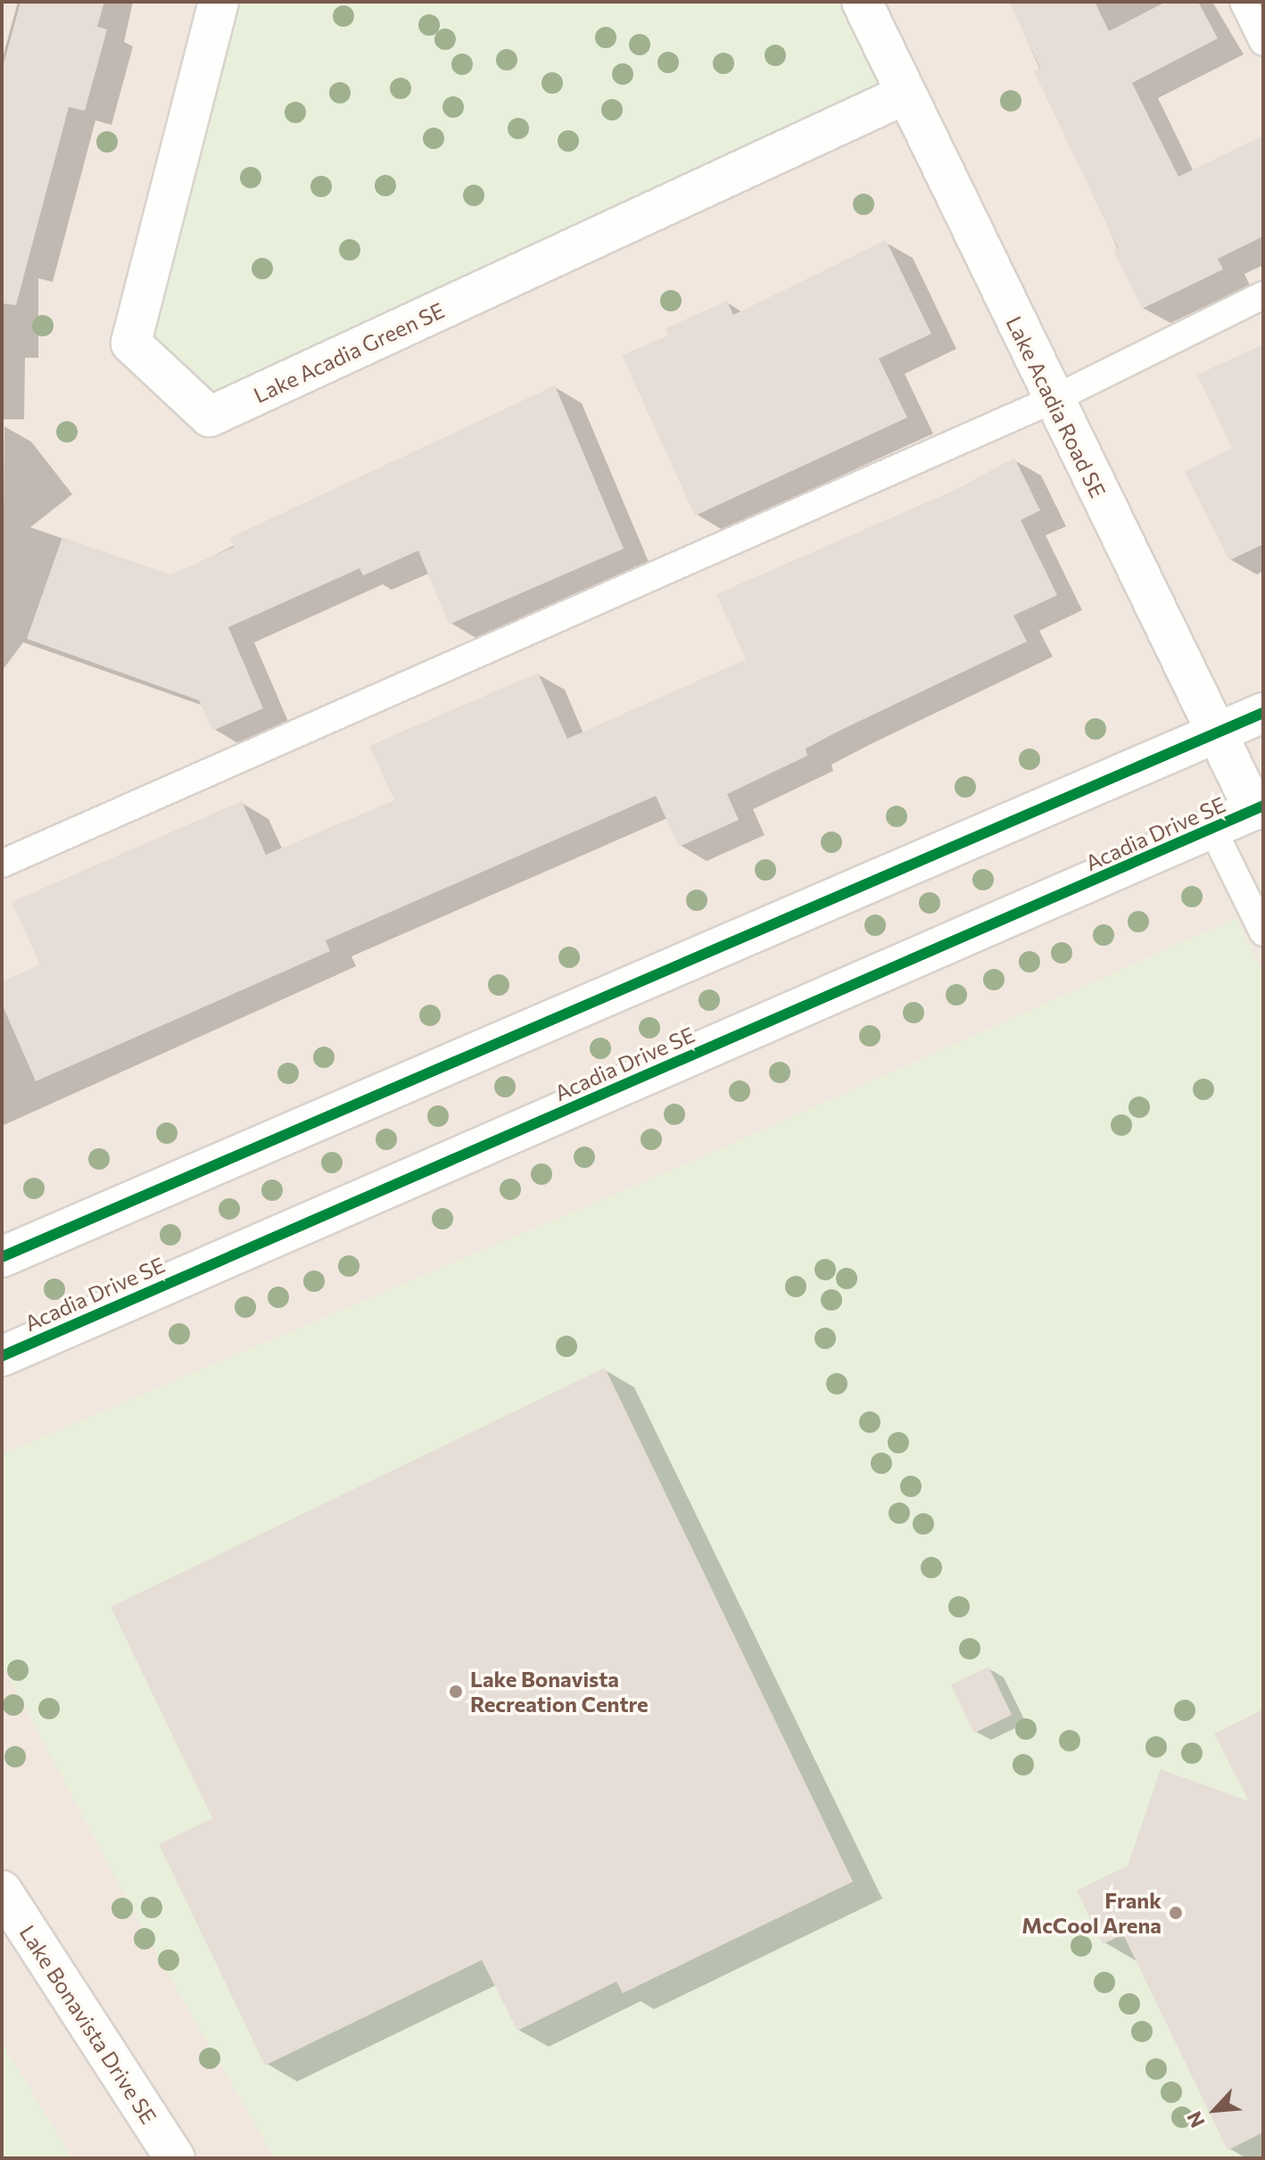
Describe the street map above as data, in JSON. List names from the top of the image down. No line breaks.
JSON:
{"streets":{"street":["Lake Acadia Green SE","Lake Acadia Road SE","Acadia Drive SE","Lake Bonavista Drive SE"]},"crossings":[["Lake Acadia Green SE","Lake Acadia Road SE"],["Lake Acadia Road SE","Acadia Drive SE"]],"places":["Lake Bonavista Recreation Centre","Frank McCool Arena"],"north":"bottom left"}
